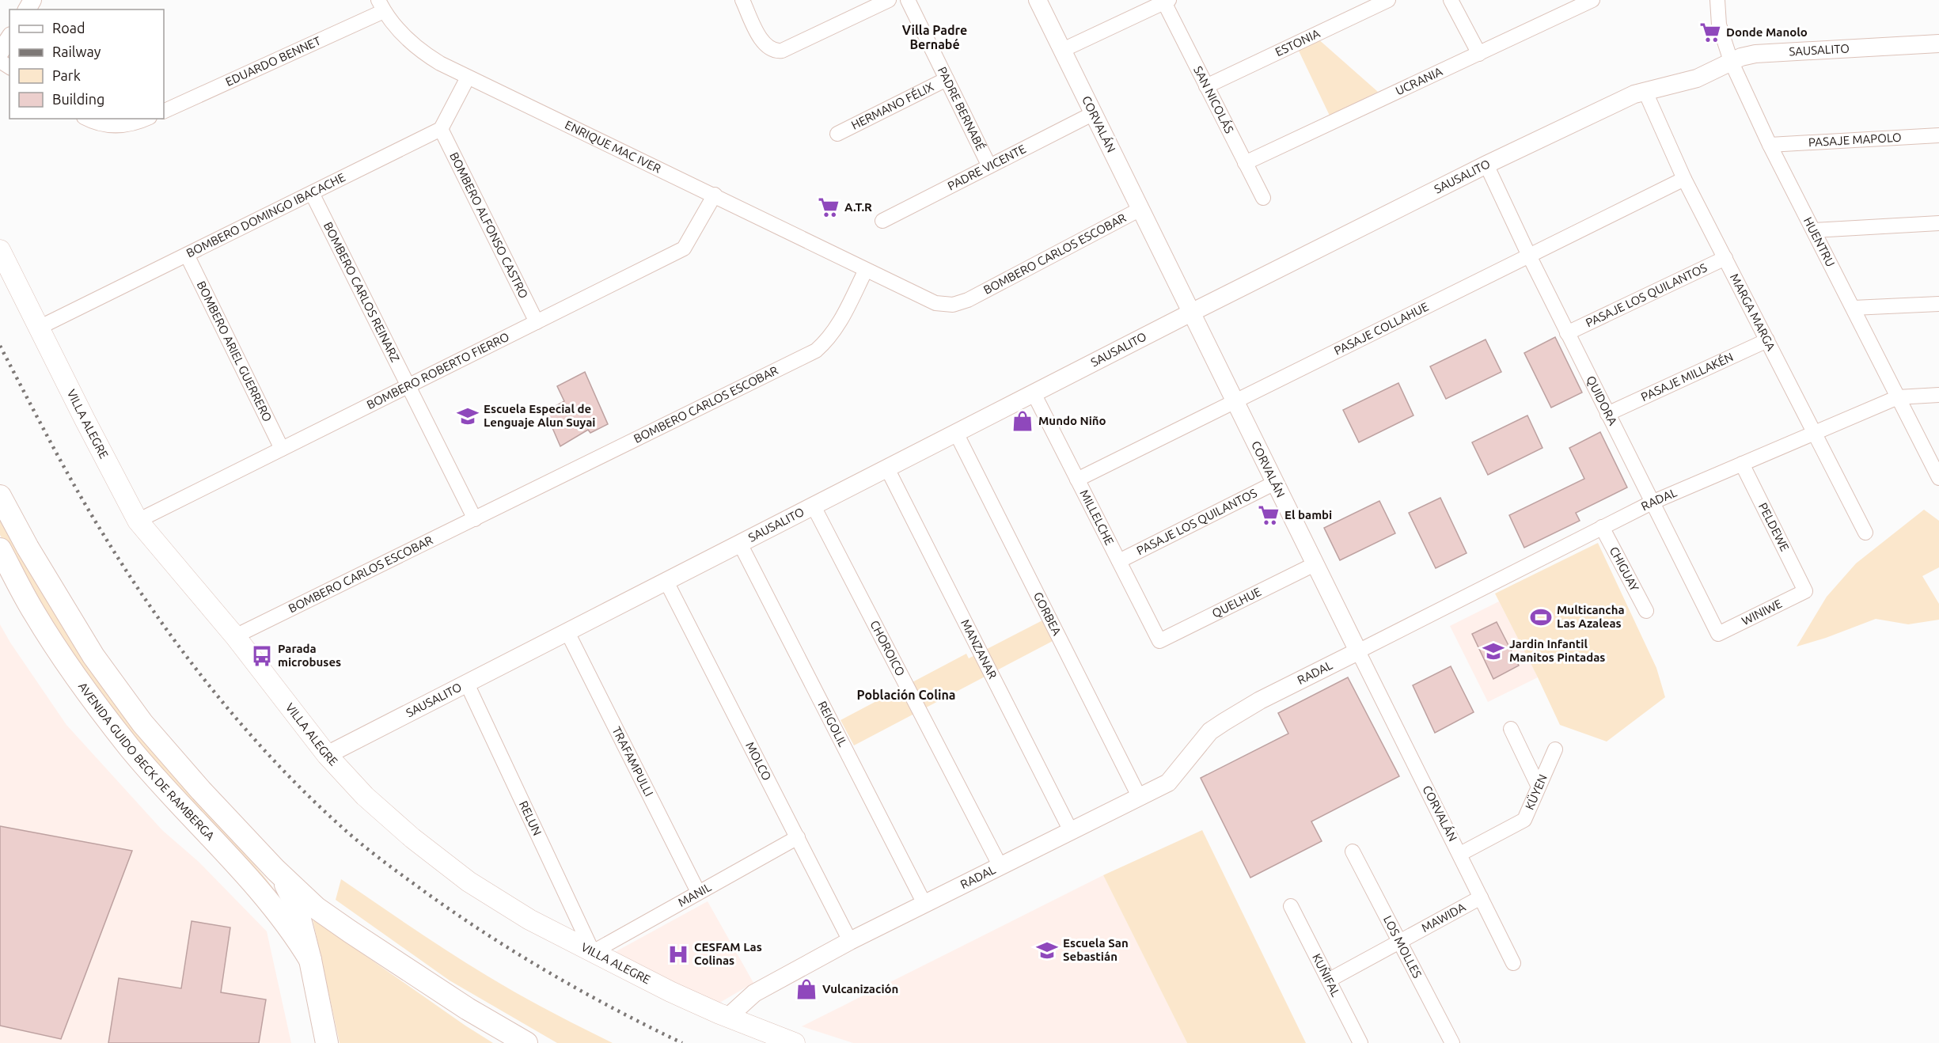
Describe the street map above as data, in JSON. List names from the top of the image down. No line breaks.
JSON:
{"streets":{"main road":["VILLA ALEGRE","AVENIDA GUIDO BECK DE RAMBERGA"],"street":["ESTONIA","SAUSALITO","EDUARDO BENNET","UCRANIA","SAN NICOLÁS","HERMANO FÉLIX","PADRE BERNABÉ","CORVALÁN","PASAJE MAPOLO","ENRIQUE MAC IVER","PADRE VICENTE","BOMBERO DOMINGO IBACACHE","BOMBERO ALFONSO CASTRO","HUENTRU","BOMBERO CARLOS ESCOBAR","BOMBERO CARLOS REINARZ","PASAJE LOS QUILANTOS","MARGA MARGA","PASAJE COLLAHUE","BOMBERO ARIEL GUERRERO","BOMBERO ROBERTO FIERRO","PASAJE MILLAKÉN","QUIDORA","RADAL","MILLELCHE","PELDEWE","CHIGUAY","QUELHUE","WINIWE","GORBEA","CHOROICO","MANZANAR","REIGOLIL","MOLCO","TRAFAMPULLI","KÜYEN","RELUN","MANIL","MAWIDA","LOS MOLLES","KUÑIFAL"]},"crossings":[["ESTONIA","SAN NICOLÁS"],["SAUSALITO","CORVALÁN"],["SAUSALITO","HUENTRU"],["SAUSALITO","MARGA MARGA"],["SAUSALITO","QUIDORA"],["SAUSALITO","VILLA ALEGRE"],["SAUSALITO","MILLELCHE"],["SAUSALITO","GORBEA"],["SAUSALITO","CHOROICO"],["SAUSALITO","MANZANAR"],["SAUSALITO","REIGOLIL"],["SAUSALITO","MOLCO"],["SAUSALITO","TRAFAMPULLI"],["SAUSALITO","RELUN"],["EDUARDO BENNET","ENRIQUE MAC IVER"],["UCRANIA","SAN NICOLÁS"],["HERMANO FÉLIX","PADRE BERNABÉ"],["PADRE BERNABÉ","PADRE VICENTE"],["CORVALÁN","PADRE VICENTE"],["CORVALÁN","BOMBERO CARLOS ESCOBAR"],["CORVALÁN","PASAJE LOS QUILANTOS"],["CORVALÁN","PASAJE COLLAHUE"],["CORVALÁN","RADAL"],["CORVALÁN","QUELHUE"],["CORVALÁN","KÜYEN"],["CORVALÁN","MAWIDA"],["PASAJE MAPOLO","HUENTRU"],["ENRIQUE MAC IVER","BOMBERO CARLOS ESCOBAR"],["ENRIQUE MAC IVER","BOMBERO ROBERTO FIERRO"],["BOMBERO DOMINGO IBACACHE","BOMBERO ALFONSO CASTRO"],["BOMBERO DOMINGO IBACACHE","BOMBERO CARLOS REINARZ"],["BOMBERO DOMINGO IBACACHE","BOMBERO ARIEL GUERRERO"],["BOMBERO DOMINGO IBACACHE","VILLA ALEGRE"],["BOMBERO ALFONSO CASTRO","BOMBERO ROBERTO FIERRO"],["HUENTRU","RADAL"],["BOMBERO CARLOS ESCOBAR","BOMBERO CARLOS REINARZ"],["BOMBERO CARLOS ESCOBAR","VILLA ALEGRE"],["BOMBERO CARLOS REINARZ","BOMBERO ROBERTO FIERRO"],["PASAJE LOS QUILANTOS","MARGA MARGA"],["PASAJE LOS QUILANTOS","QUIDORA"],["PASAJE LOS QUILANTOS","MILLELCHE"],["MARGA MARGA","PASAJE COLLAHUE"],["MARGA MARGA","PASAJE MILLAKÉN"],["MARGA MARGA","RADAL"],["PASAJE COLLAHUE","QUIDORA"],["PASAJE COLLAHUE","MILLELCHE"],["BOMBERO ARIEL GUERRERO","BOMBERO ROBERTO FIERRO"],["BOMBERO ROBERTO FIERRO","VILLA ALEGRE"],["PASAJE MILLAKÉN","QUIDORA"],["QUIDORA","RADAL"],["QUIDORA","WINIWE"],["VILLA ALEGRE","RADAL"],["VILLA ALEGRE","RELUN"],["VILLA ALEGRE","MANIL"],["RADAL","PELDEWE"],["RADAL","CHIGUAY"],["RADAL","GORBEA"],["RADAL","CHOROICO"],["RADAL","MANZANAR"],["RADAL","REIGOLIL"],["RADAL","MOLCO"],["MILLELCHE","QUELHUE"],["PELDEWE","WINIWE"],["MOLCO","MANIL"],["TRAFAMPULLI","MANIL"],["RELUN","MANIL"],["MAWIDA","LOS MOLLES"],["MAWIDA","KUÑIFAL"]],"districts":["Villa Padre Bernabé","Población Colina"],"places":{"supermarket":["Donde Manolo","A.T.R","El bambi"],"school or university":["Escuela Especial de Lenguaje Alun Suyai","Jardin Infantil Manitos Pintadas","Escuela San Sebastián"],"shop":["Mundo Niño","Vulcanización"],"sports":["Multicancha Las Azaleas"],"bus stop":["Parada microbuses"],"hospital":["CESFAM Las Colinas"]},"legend":["Road","Railway","Park","Building"]}
